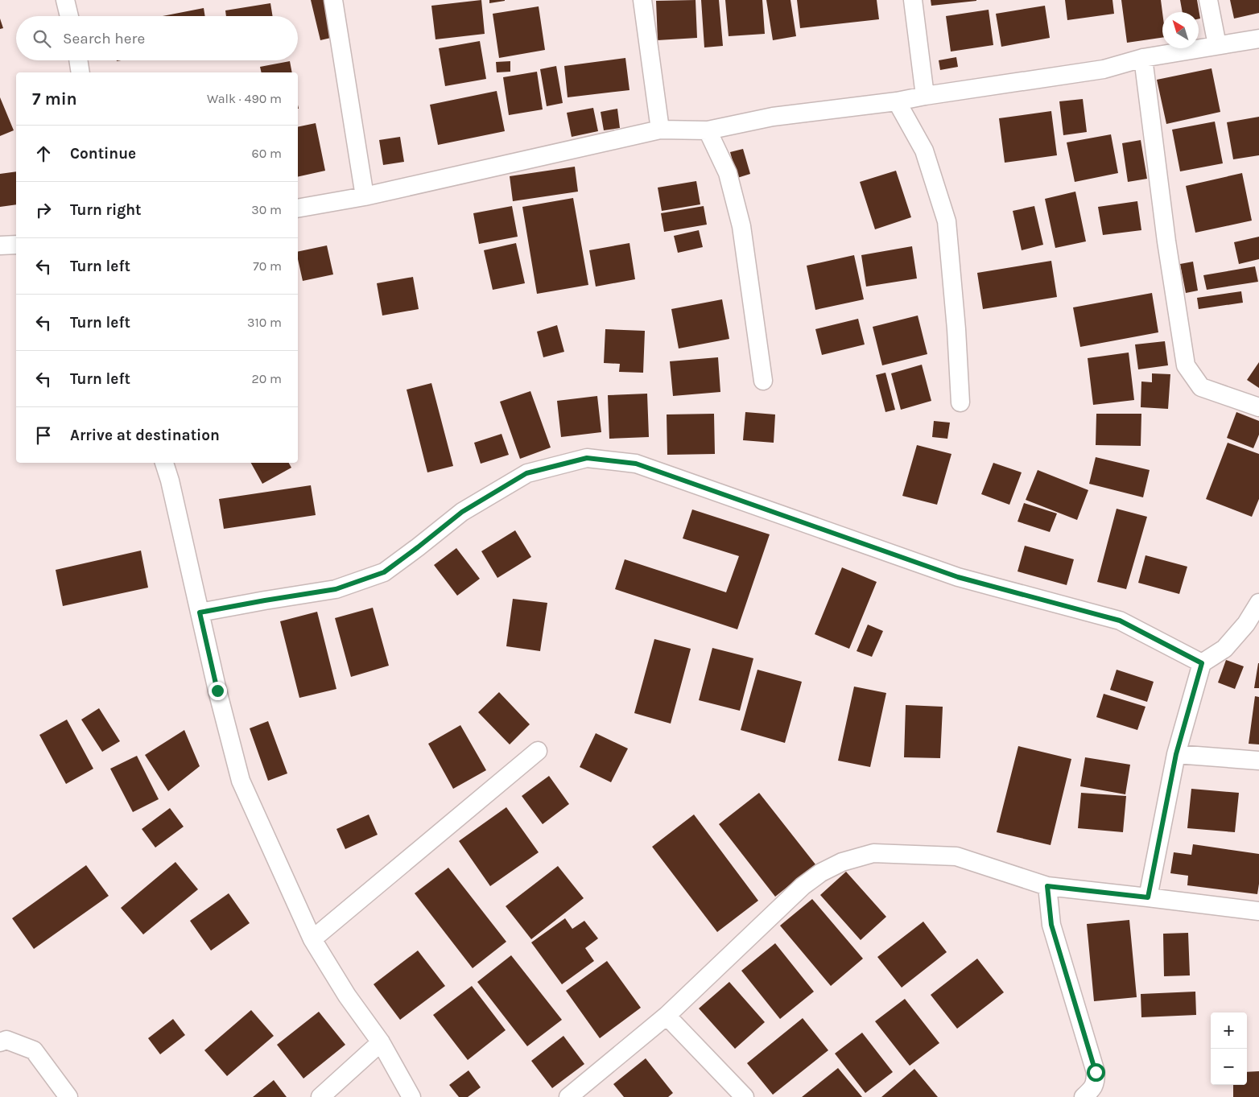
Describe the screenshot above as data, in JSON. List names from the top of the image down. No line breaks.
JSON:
{"north":"top left","page":{"search":"Search here","heading":["7 min","Walk · 490 m"],"list":[["Continue","60 m"],["Turn right","30 m"],["Turn left","70 m"],["Turn left","310 m"],["Turn left","20 m"],"Arrive at destination"],"map_buttons":["+","−"]}}
